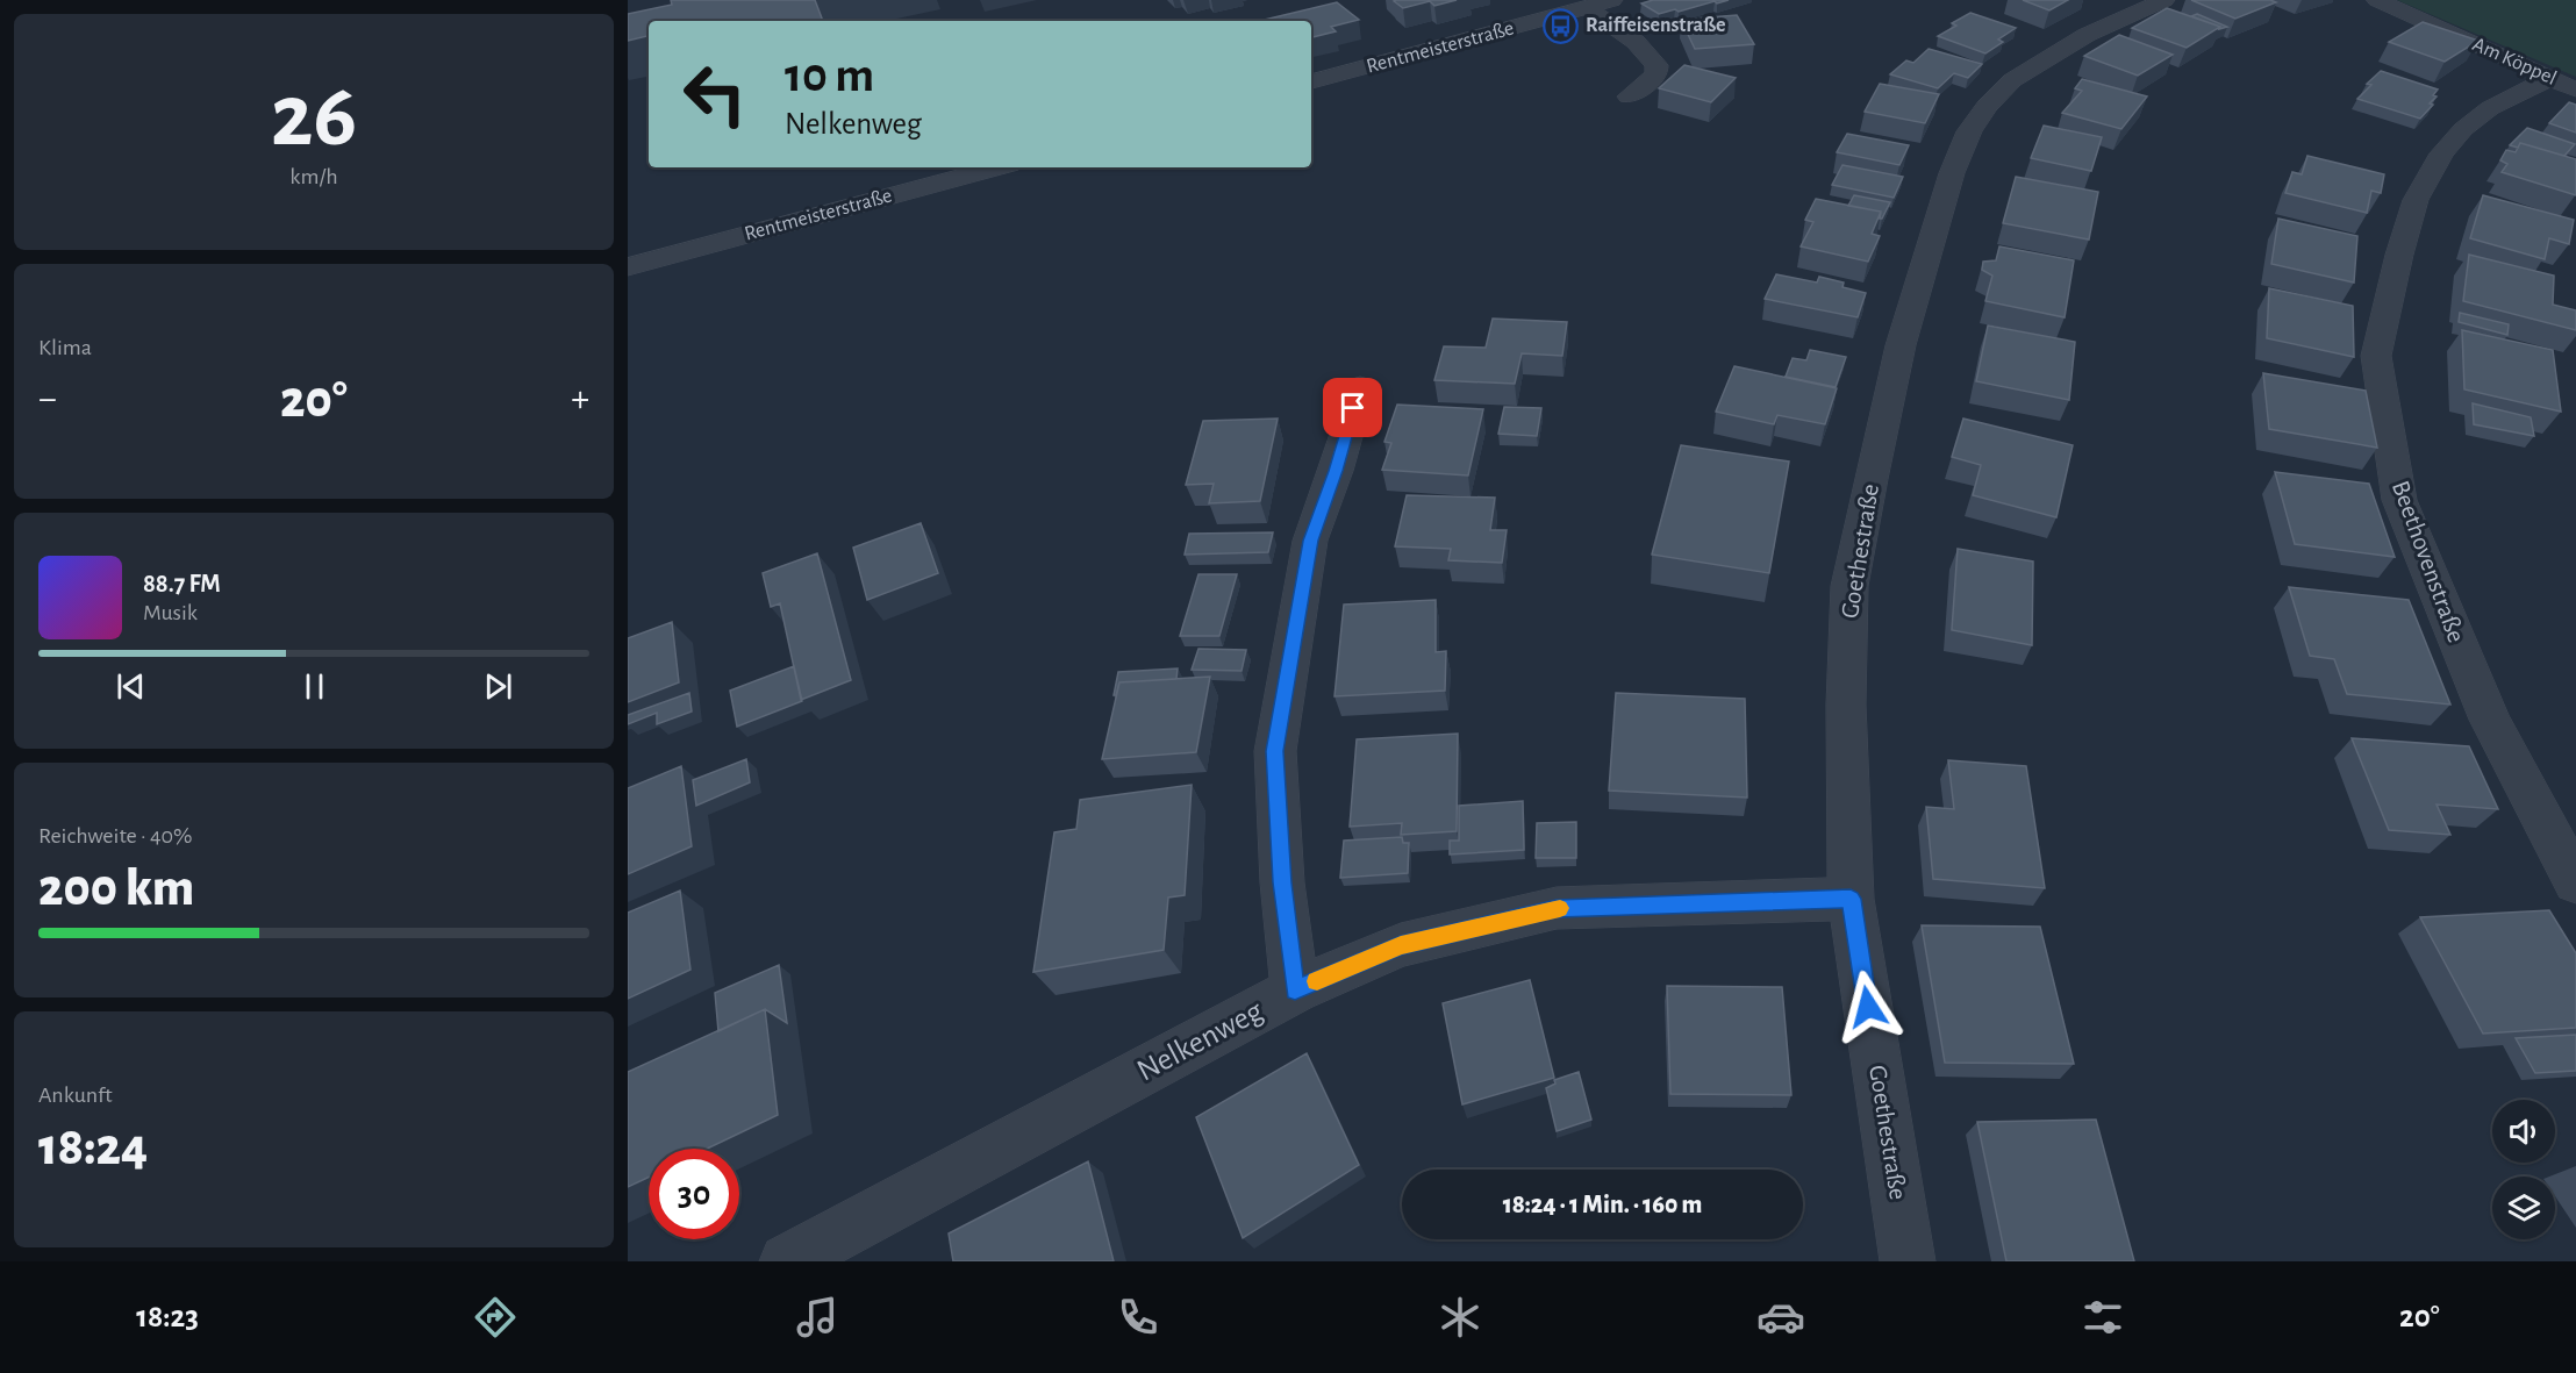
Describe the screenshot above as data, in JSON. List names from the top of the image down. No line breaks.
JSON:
{"streets":{"street":["Rentmeisterstraße","Am Köppel","Goethestraße","Beethovenstraße","Nelkenweg"]},"crossings":[["Am Köppel","Beethovenstraße"],["Goethestraße","Nelkenweg"]],"places":{"bus stop":["Raiffeisenstraße"]},"page":{"tile":[["26","km/h"],"Klima",["Reichweite · 40%","200 km"],["Ankunft","18:24"]],"turn":["10 m","Nelkenweg"],"heat":["−","20°","+"],"song":["88.7 FM","Musik"],"limit":"30","trip":"18:24 · 1 Min. · 160 m","tabs":["18:23","20°"]}}
